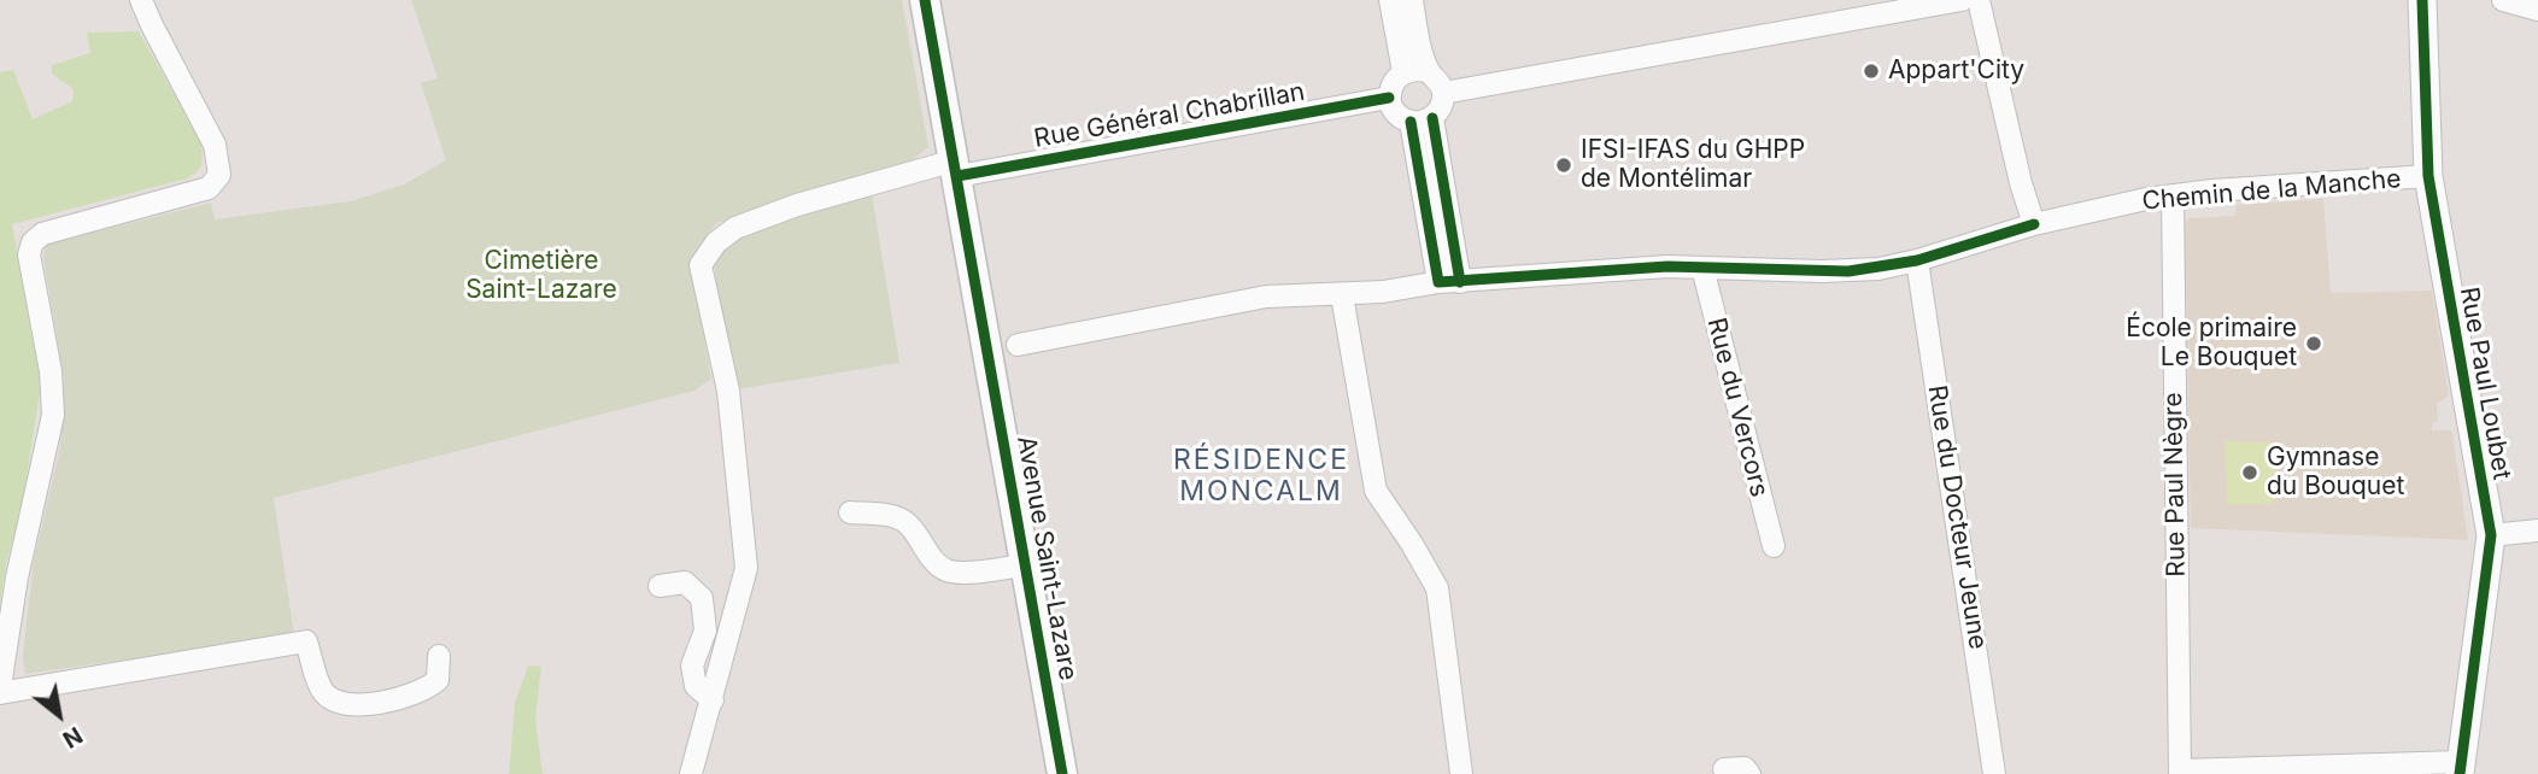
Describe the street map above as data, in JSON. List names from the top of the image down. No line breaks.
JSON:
{"streets":{"main road":["Avenue Saint-Lazare"],"street":["Rue Général Chabrillan","Chemin de la Manche","Rue Paul Loubet","Rue du Vercors","Rue Paul Nègre","Rue du Docteur Jeune"]},"crossings":[["Rue Général Chabrillan","Avenue Saint-Lazare"],["Chemin de la Manche","Rue Paul Loubet"],["Chemin de la Manche","Rue du Vercors"],["Chemin de la Manche","Rue Paul Nègre"],["Chemin de la Manche","Rue du Docteur Jeune"],["Chemin de la Manche","Avenue Saint-Lazare"]],"districts":["RÉSIDENCE MONCALM"],"parks":["Cimetière Saint-Lazare"],"places":["Appart'City","IFSI-IFAS du GHPP de Montélimar","École primaire Le Bouquet","Gymnase du Bouquet"],"north":"bottom right"}
